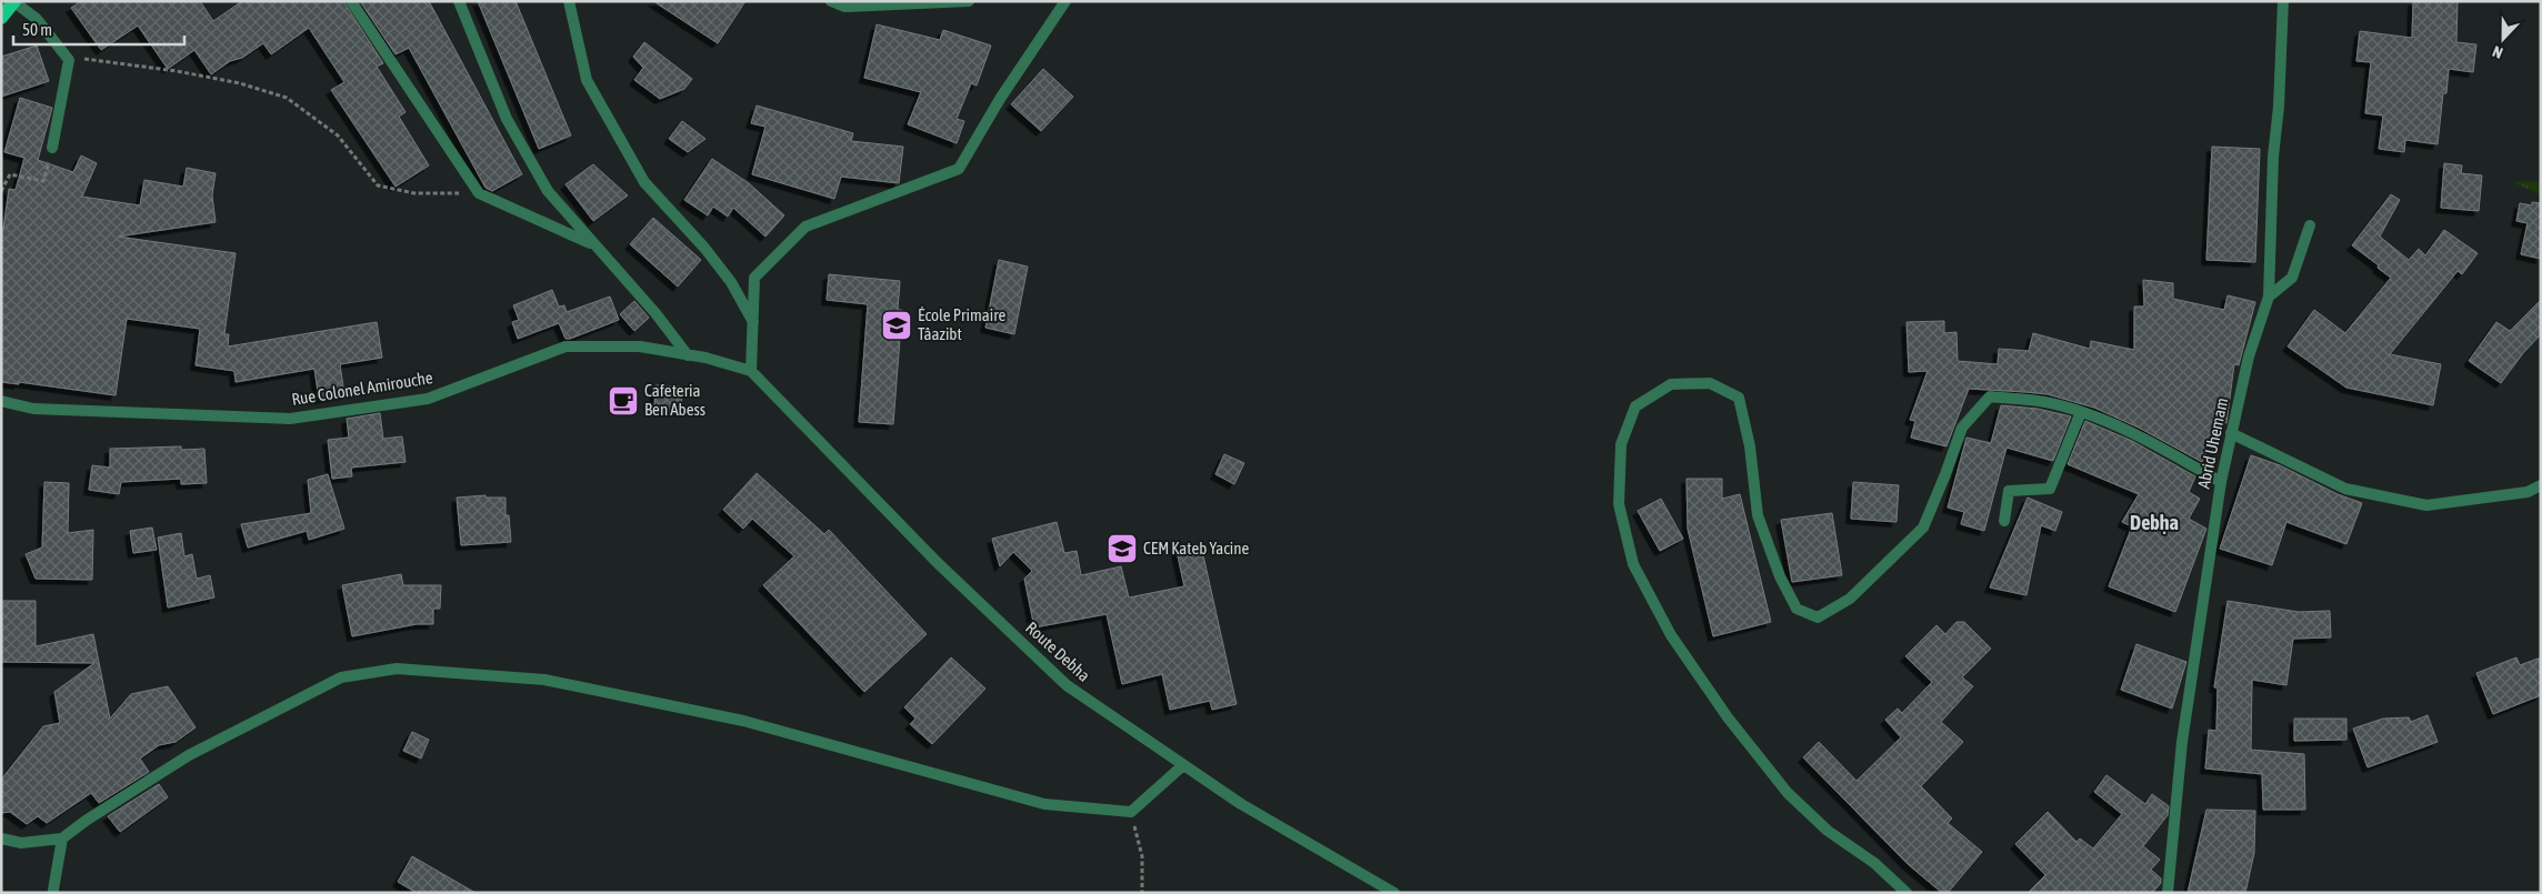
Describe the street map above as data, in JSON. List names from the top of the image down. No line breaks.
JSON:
{"streets":{"street":["Rue Colonel Amirouche","Abrid Uhemam","Route Debha"]},"crossings":[["Rue Colonel Amirouche","Route Debha"]],"districts":["Debḥa"],"places":{"school or university":["École Primaire Tâazibt","CEM Kateb Yacine"],"cafe":["Cafeteria Ben Abess"]},"scale_bar":"50 m","north":"bottom"}
